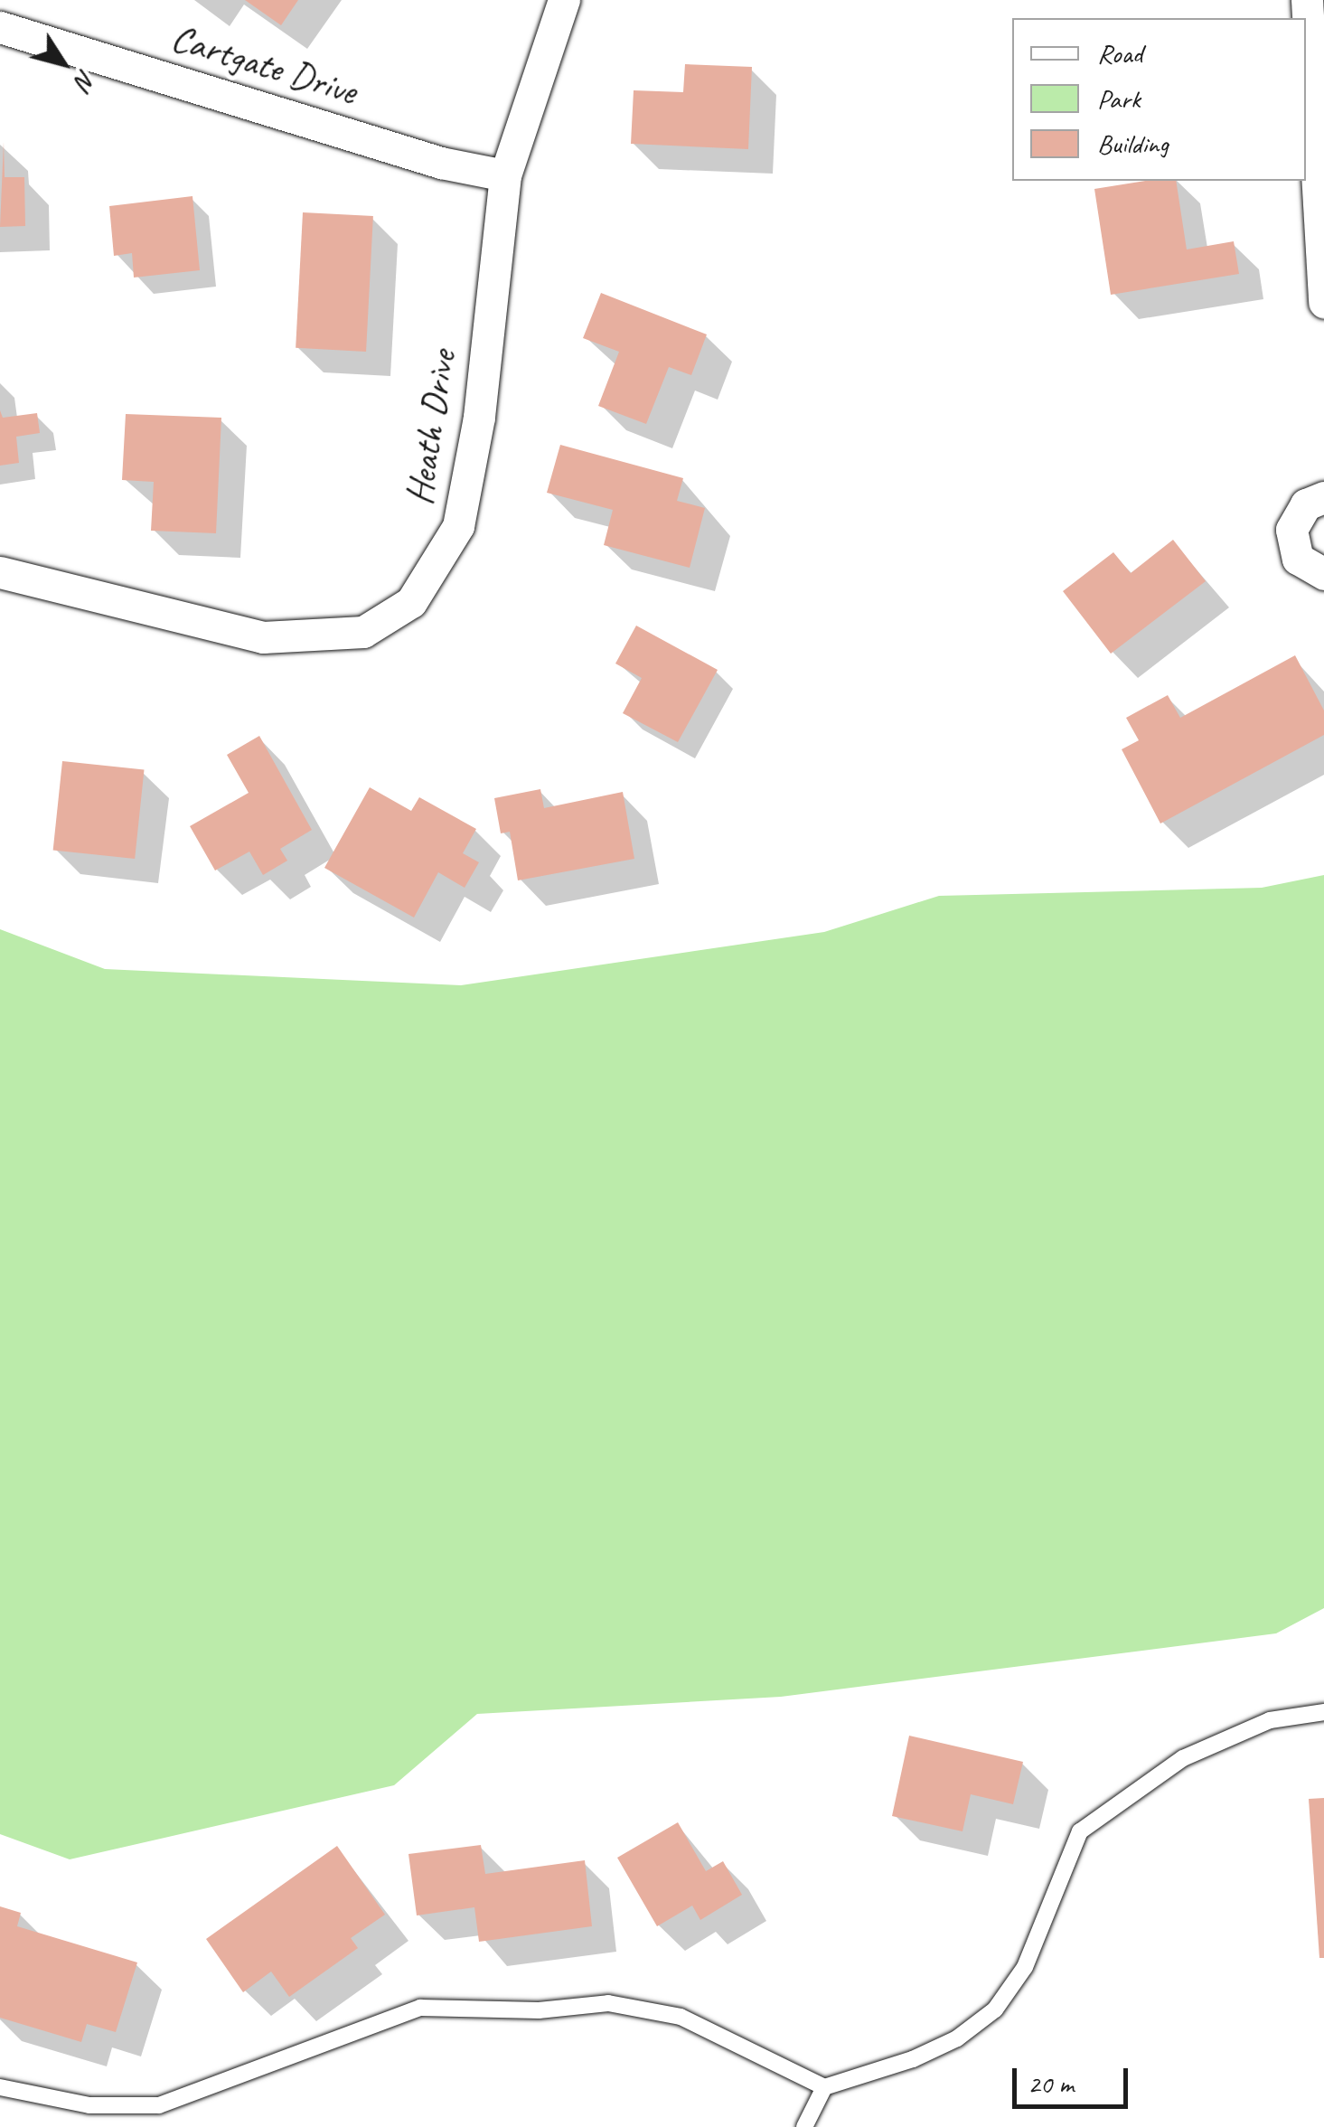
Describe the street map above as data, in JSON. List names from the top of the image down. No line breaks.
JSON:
{"streets":{"street":["Cartgate Drive","Heath Drive"]},"crossings":[["Cartgate Drive","Heath Drive"]],"legend":["Road","Park","Building"],"scale_bar":"20 m","north":"bottom right"}
